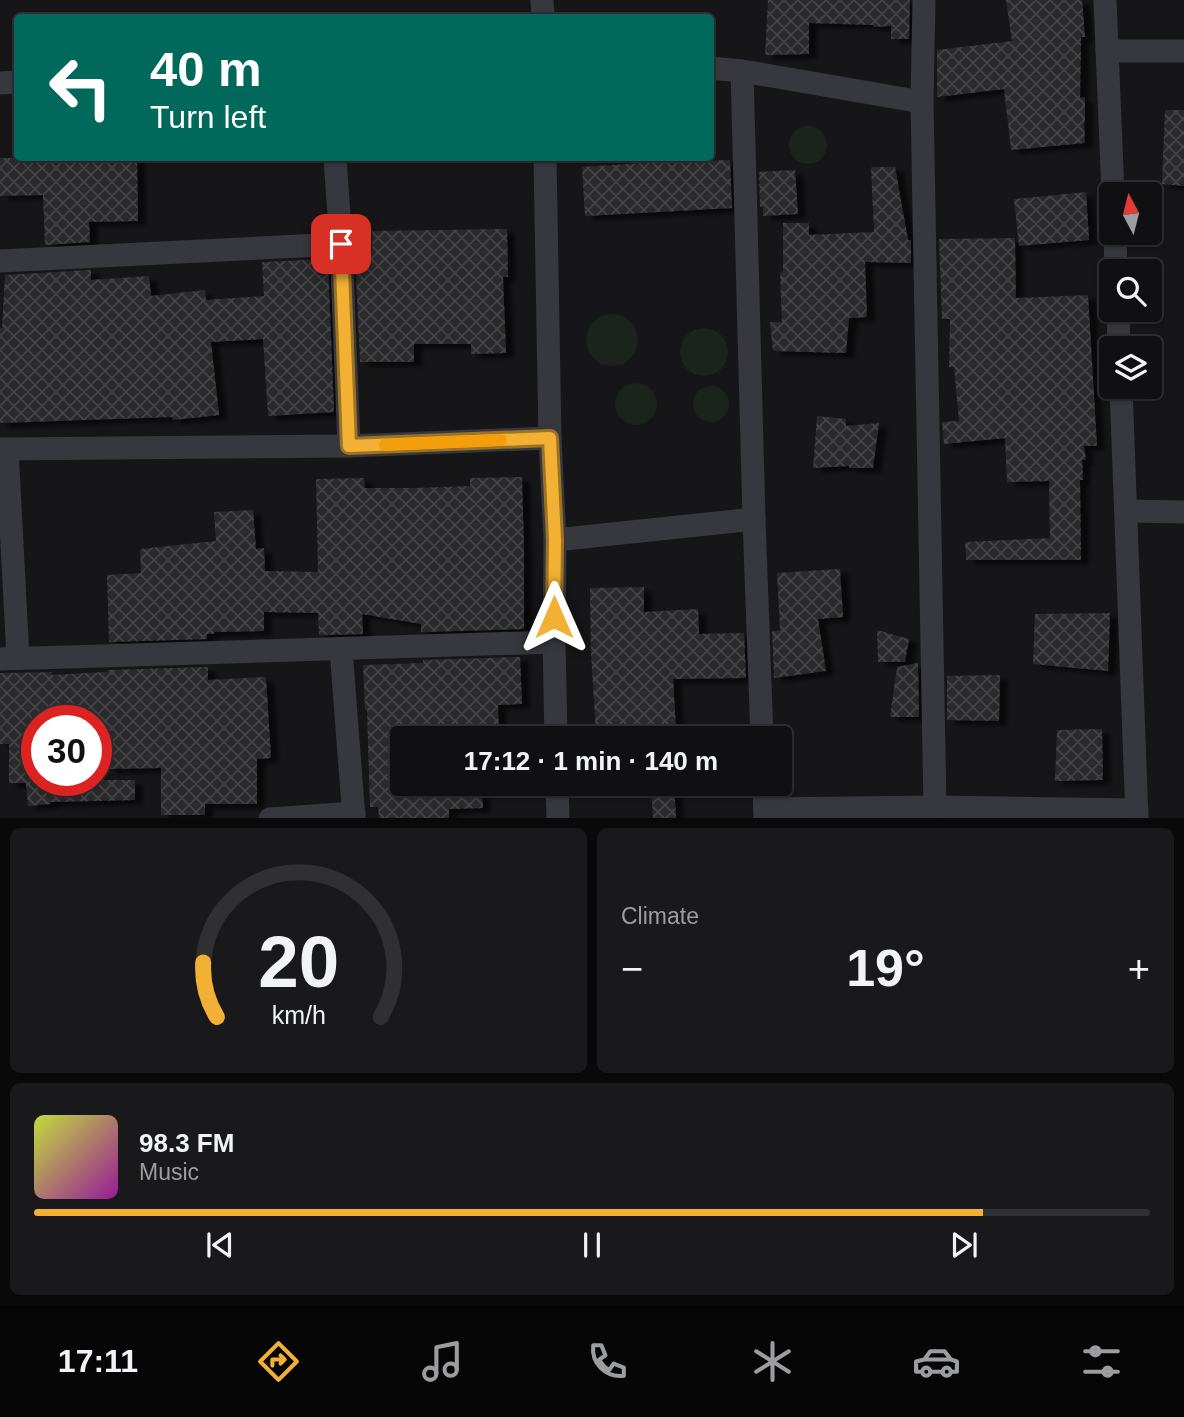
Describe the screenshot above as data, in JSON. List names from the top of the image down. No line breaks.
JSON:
{"north":"top","page":{"turn":["40 m","Turn left"],"limit":"30","trip":"17:12 · 1 min · 140 m","tile":"Climate","heat":["−","19°","+"],"song":["98.3 FM","Music"],"tabs":"17:11","gauge":["20","km/h"]}}
